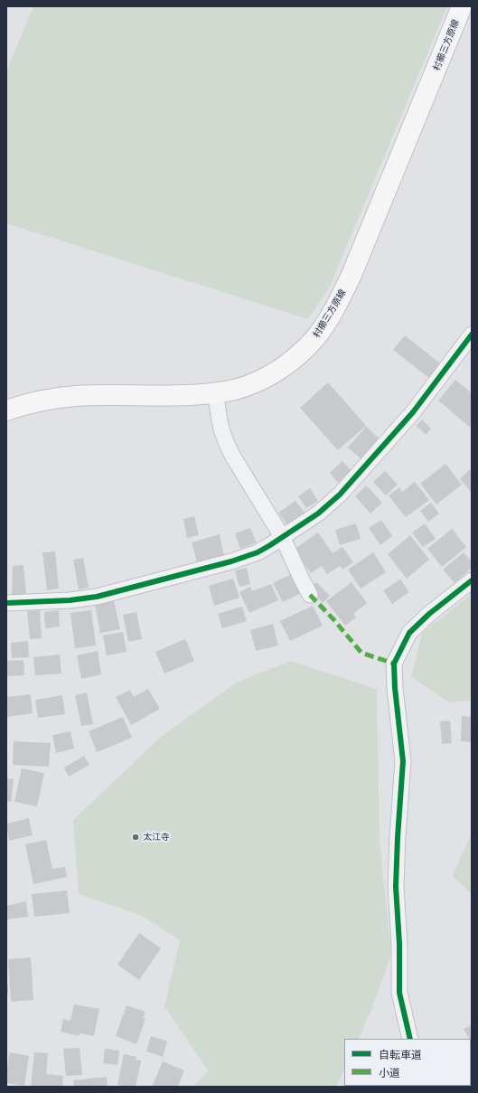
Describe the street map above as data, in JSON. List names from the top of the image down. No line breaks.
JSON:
{"streets":{"main road":["村櫛三方原線"]},"places":["太江寺"],"legend":["自転車道","小道"]}
